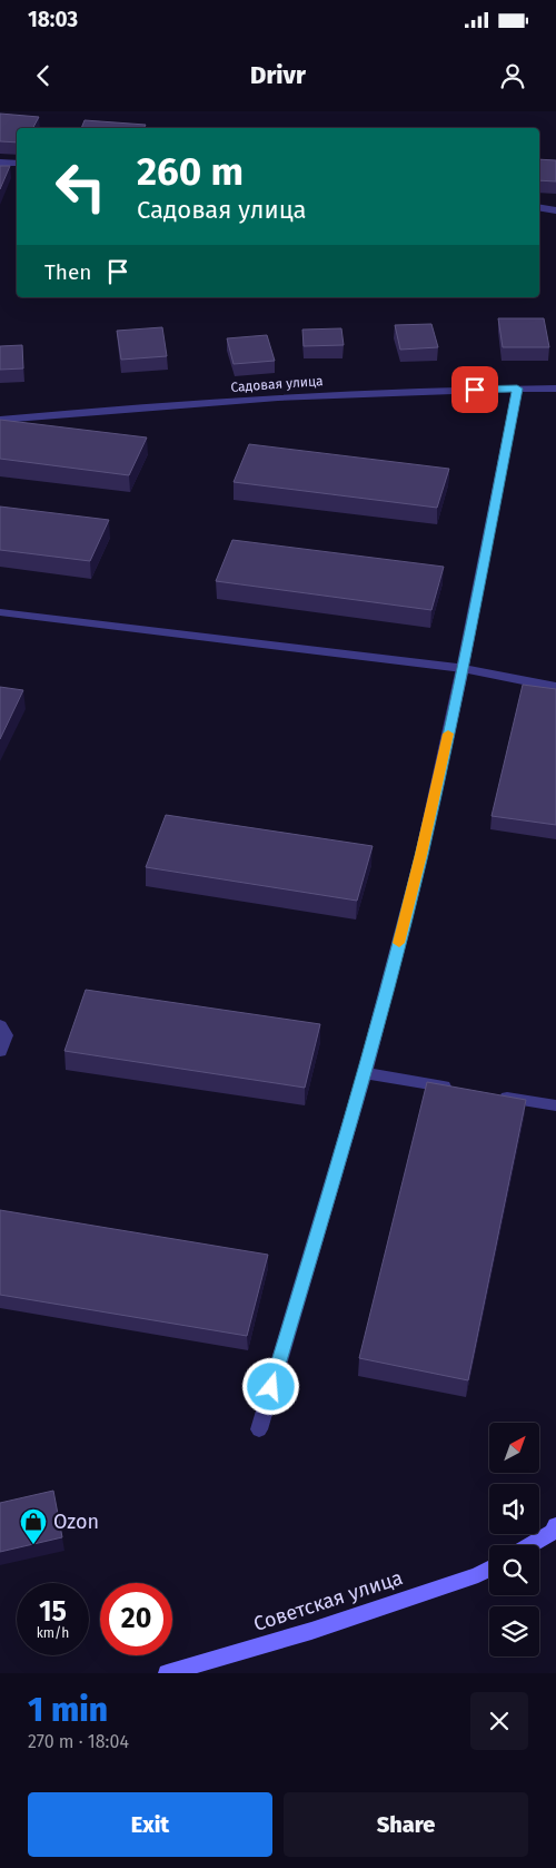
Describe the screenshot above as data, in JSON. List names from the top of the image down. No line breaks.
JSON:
{"streets":{"main road":["Советская улица"],"street":["Садовая улица"]},"places":{"shop":["Ozon"]},"north":"top right","page":{"status":"18:03","header":"Drivr","turn":["260 m","Садовая улица"],"then":"Then","speed":"15 km/h","limit":"20","heading":["1 min","270 m · 18:04"],"buttons":["Exit","Share"]}}
